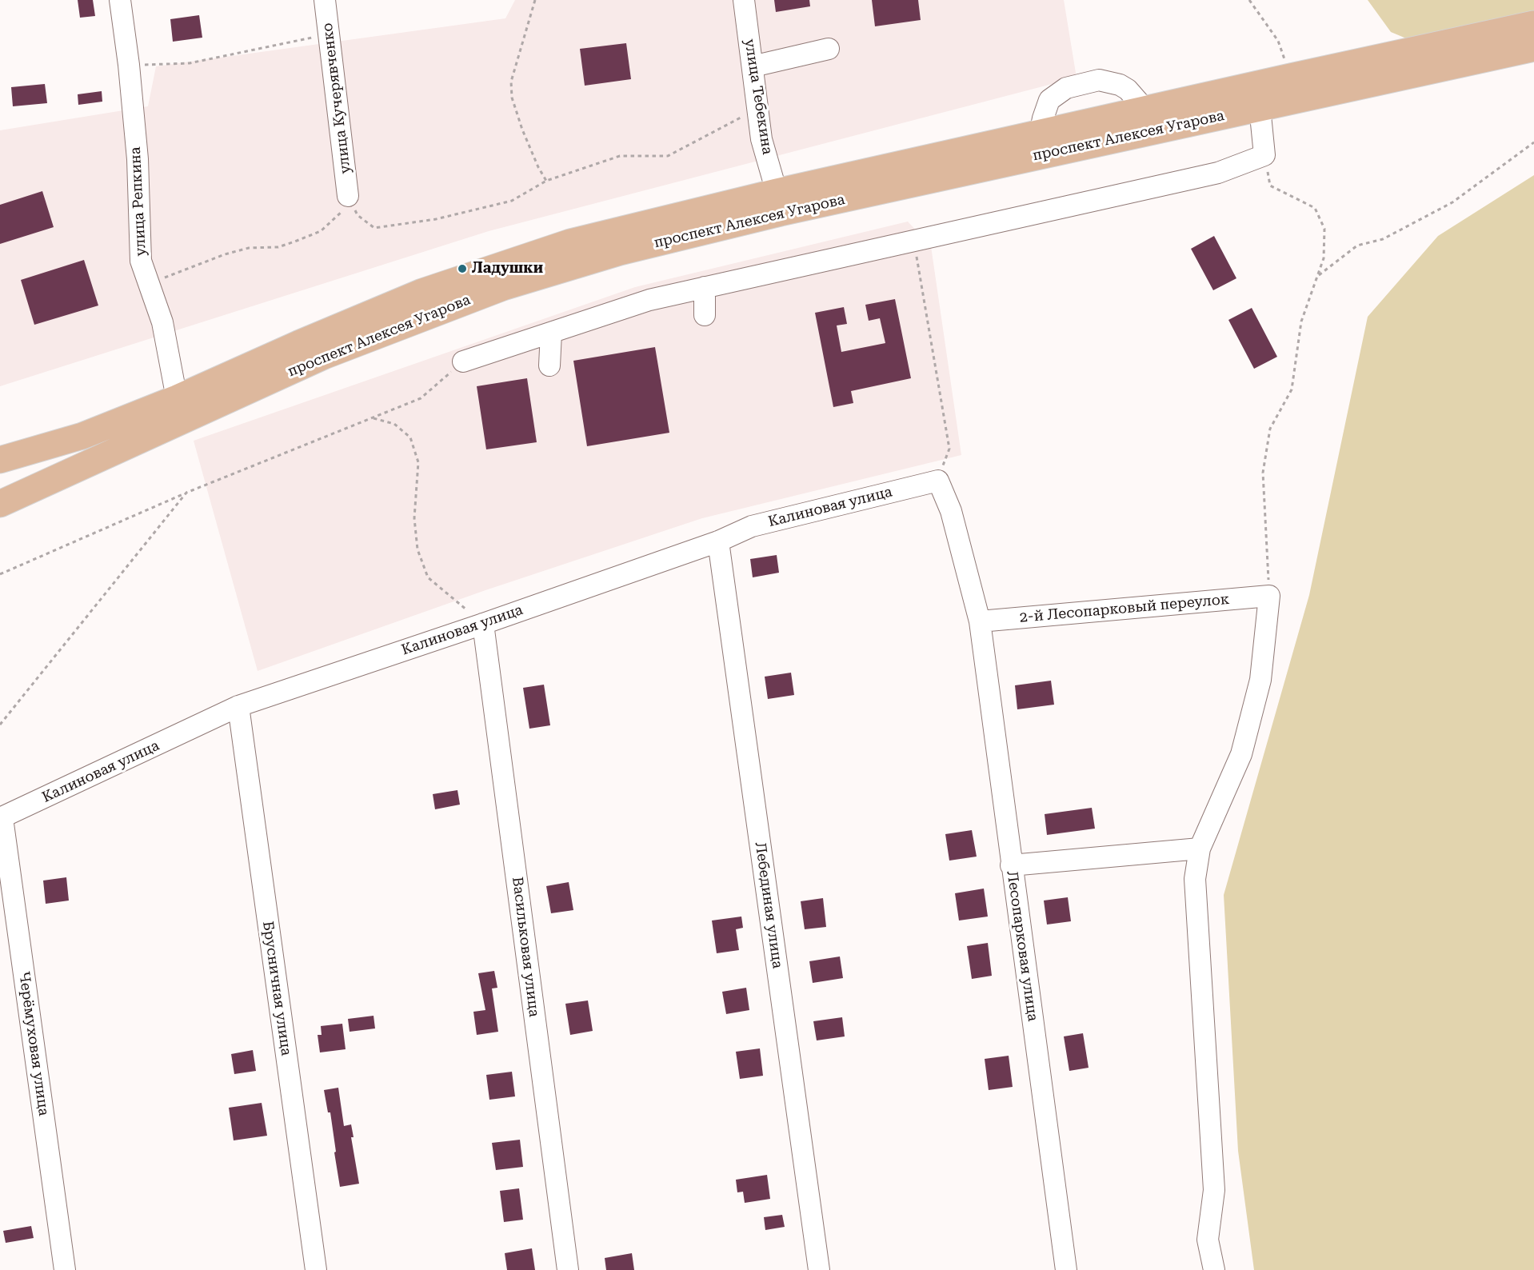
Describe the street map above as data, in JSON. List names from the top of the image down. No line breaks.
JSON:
{"streets":{"main road":["проспект Алексея Угарова"],"street":["улица Тебекина","улица Кучерявченко","улица Репкина","Калиновая улица","2-й Лесопарковый переулок","Лебединая улица","Лесопарковая улица","Васильковая улица","Брусничная улица","Черёмуховая улица"]},"crossings":[["улица Тебекина","проспект Алексея Угарова"],["проспект Алексея Угарова","улица Репкина"],["Калиновая улица","Лебединая улица"],["Калиновая улица","Лесопарковая улица"],["Калиновая улица","Васильковая улица"],["Калиновая улица","Брусничная улица"],["Калиновая улица","Черёмуховая улица"],["2-й Лесопарковый переулок","Лесопарковая улица"]],"places":["Ладушки"]}
